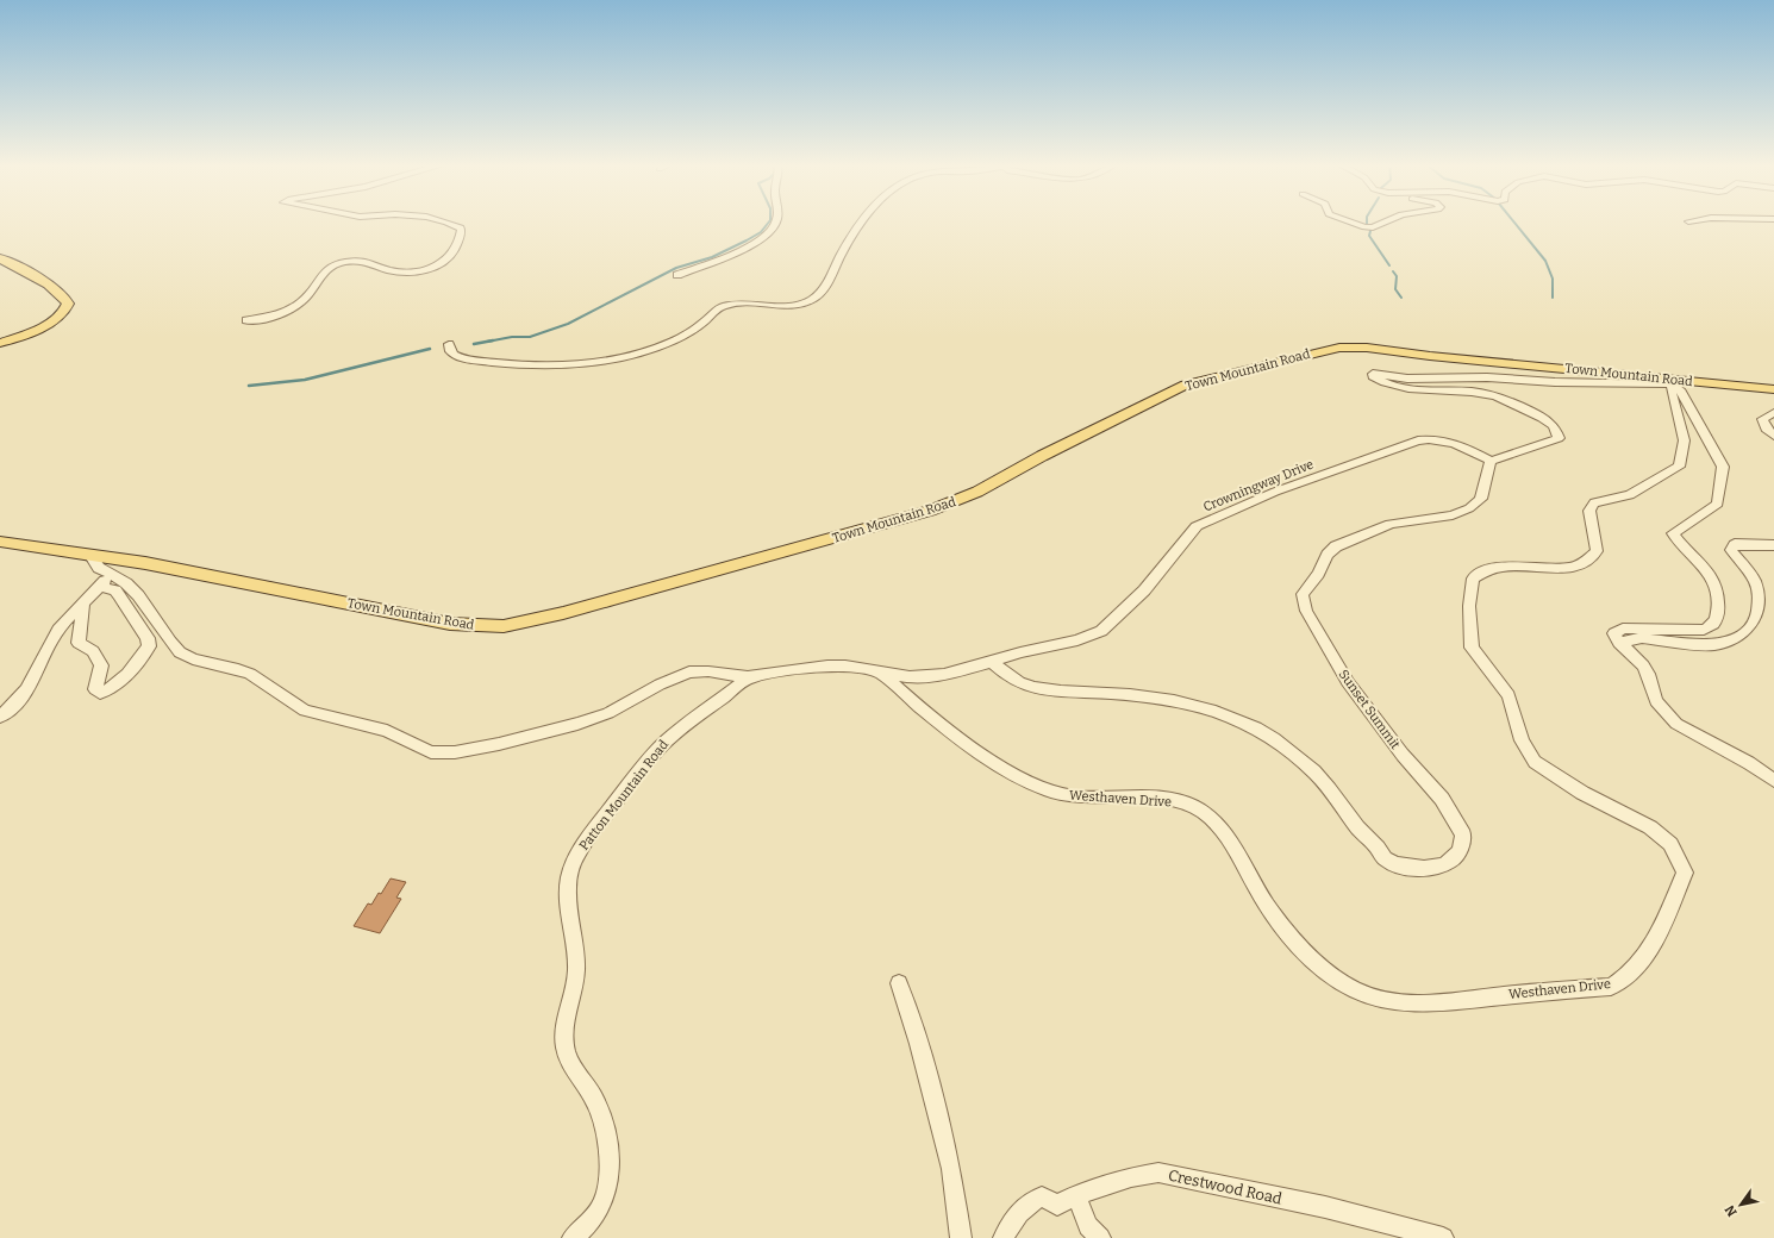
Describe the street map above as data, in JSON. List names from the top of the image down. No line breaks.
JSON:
{"streets":{"main road":["Town Mountain Road"],"street":["Crowningway Drive","Sunset Summit","Patton Mountain Road","Westhaven Drive","Crestwood Road"]},"crossings":[["Town Mountain Road","Westhaven Drive"],["Crowningway Drive","Sunset Summit"]],"north":"bottom left"}
